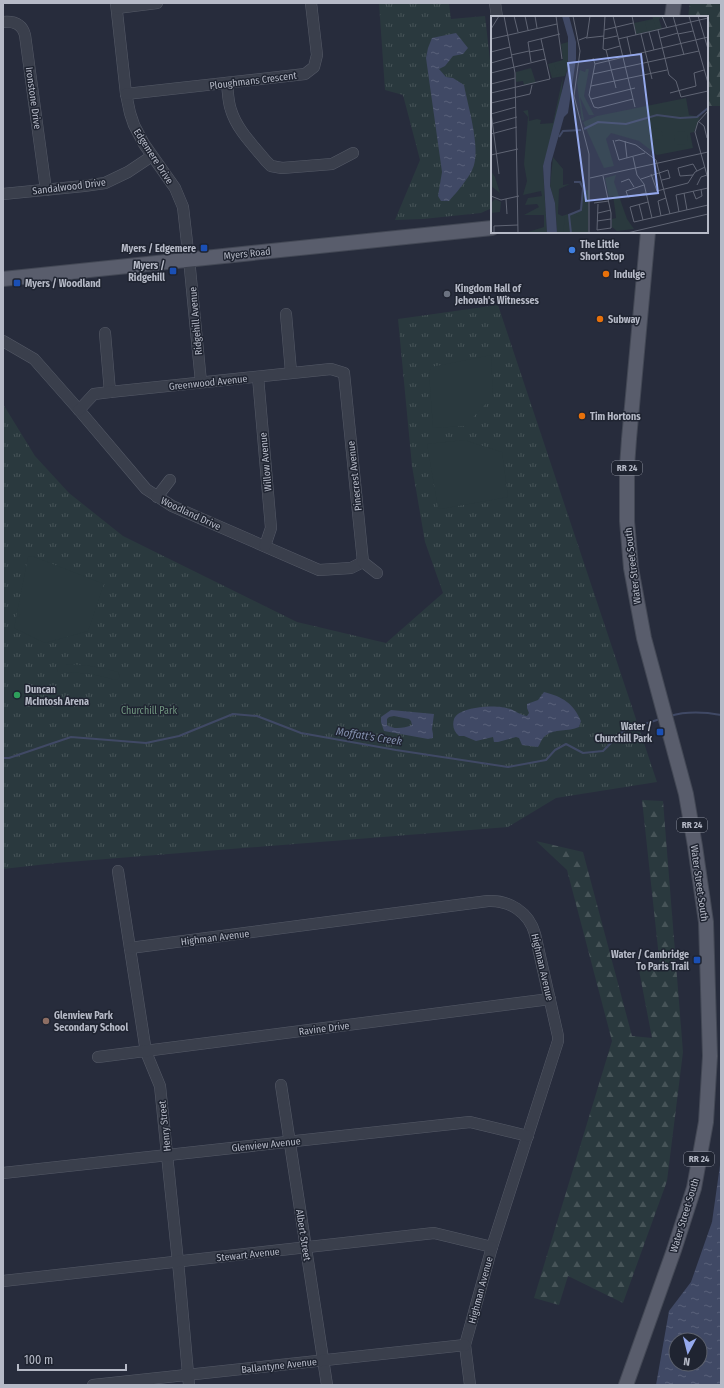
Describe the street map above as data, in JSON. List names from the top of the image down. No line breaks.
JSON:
{"streets":{"main road":["Myers Road","RR 24","Water Street South"],"street":["Ploughmans Crescent","Ironstone Drive","Edgemere Drive","Sandalwood Drive","Ridgehill Avenue","Greenwood Avenue","Willow Avenue","Pinecrest Avenue","Woodland Drive","Highman Avenue","Ravine Drive","Henry Street","Glenview Avenue","Albert Street","Stewart Avenue","Ballantyne Avenue"]},"crossings":[["Ploughmans Crescent","Edgemere Drive"],["Ironstone Drive","Sandalwood Drive"],["Edgemere Drive","Sandalwood Drive"],["Edgemere Drive","Myers Road"],["Edgemere Drive","Ridgehill Avenue"],["Myers Road","Ridgehill Avenue"],["Ridgehill Avenue","Greenwood Avenue"],["Greenwood Avenue","Willow Avenue"],["Greenwood Avenue","Pinecrest Avenue"],["Greenwood Avenue","Woodland Drive"],["Willow Avenue","Woodland Drive"],["Pinecrest Avenue","Woodland Drive"],["Highman Avenue","Ravine Drive"],["Highman Avenue","Henry Street"],["Highman Avenue","Glenview Avenue"],["Highman Avenue","Stewart Avenue"],["Highman Avenue","Ballantyne Avenue"],["Ravine Drive","Henry Street"],["Henry Street","Glenview Avenue"],["Henry Street","Stewart Avenue"],["Henry Street","Ballantyne Avenue"],["Glenview Avenue","Albert Street"],["Albert Street","Stewart Avenue"],["Albert Street","Ballantyne Avenue"]],"water":["Moffatt's Creek"],"parks":["Churchill Park"],"places":{"transit":["Myers / Edgemere","Myers / Ridgehill","Myers / Woodland","Water / Churchill Park","Water / Cambridge To Paris Trail"],"other":["The Little Short Stop","Indulge","Kingdom Hall of Jehovah's Witnesses","Subway","Tim Hortons","Duncan McIntosh Arena","Glenview Park Secondary School"]},"scale_bar":"100 m","north":"bottom"}
